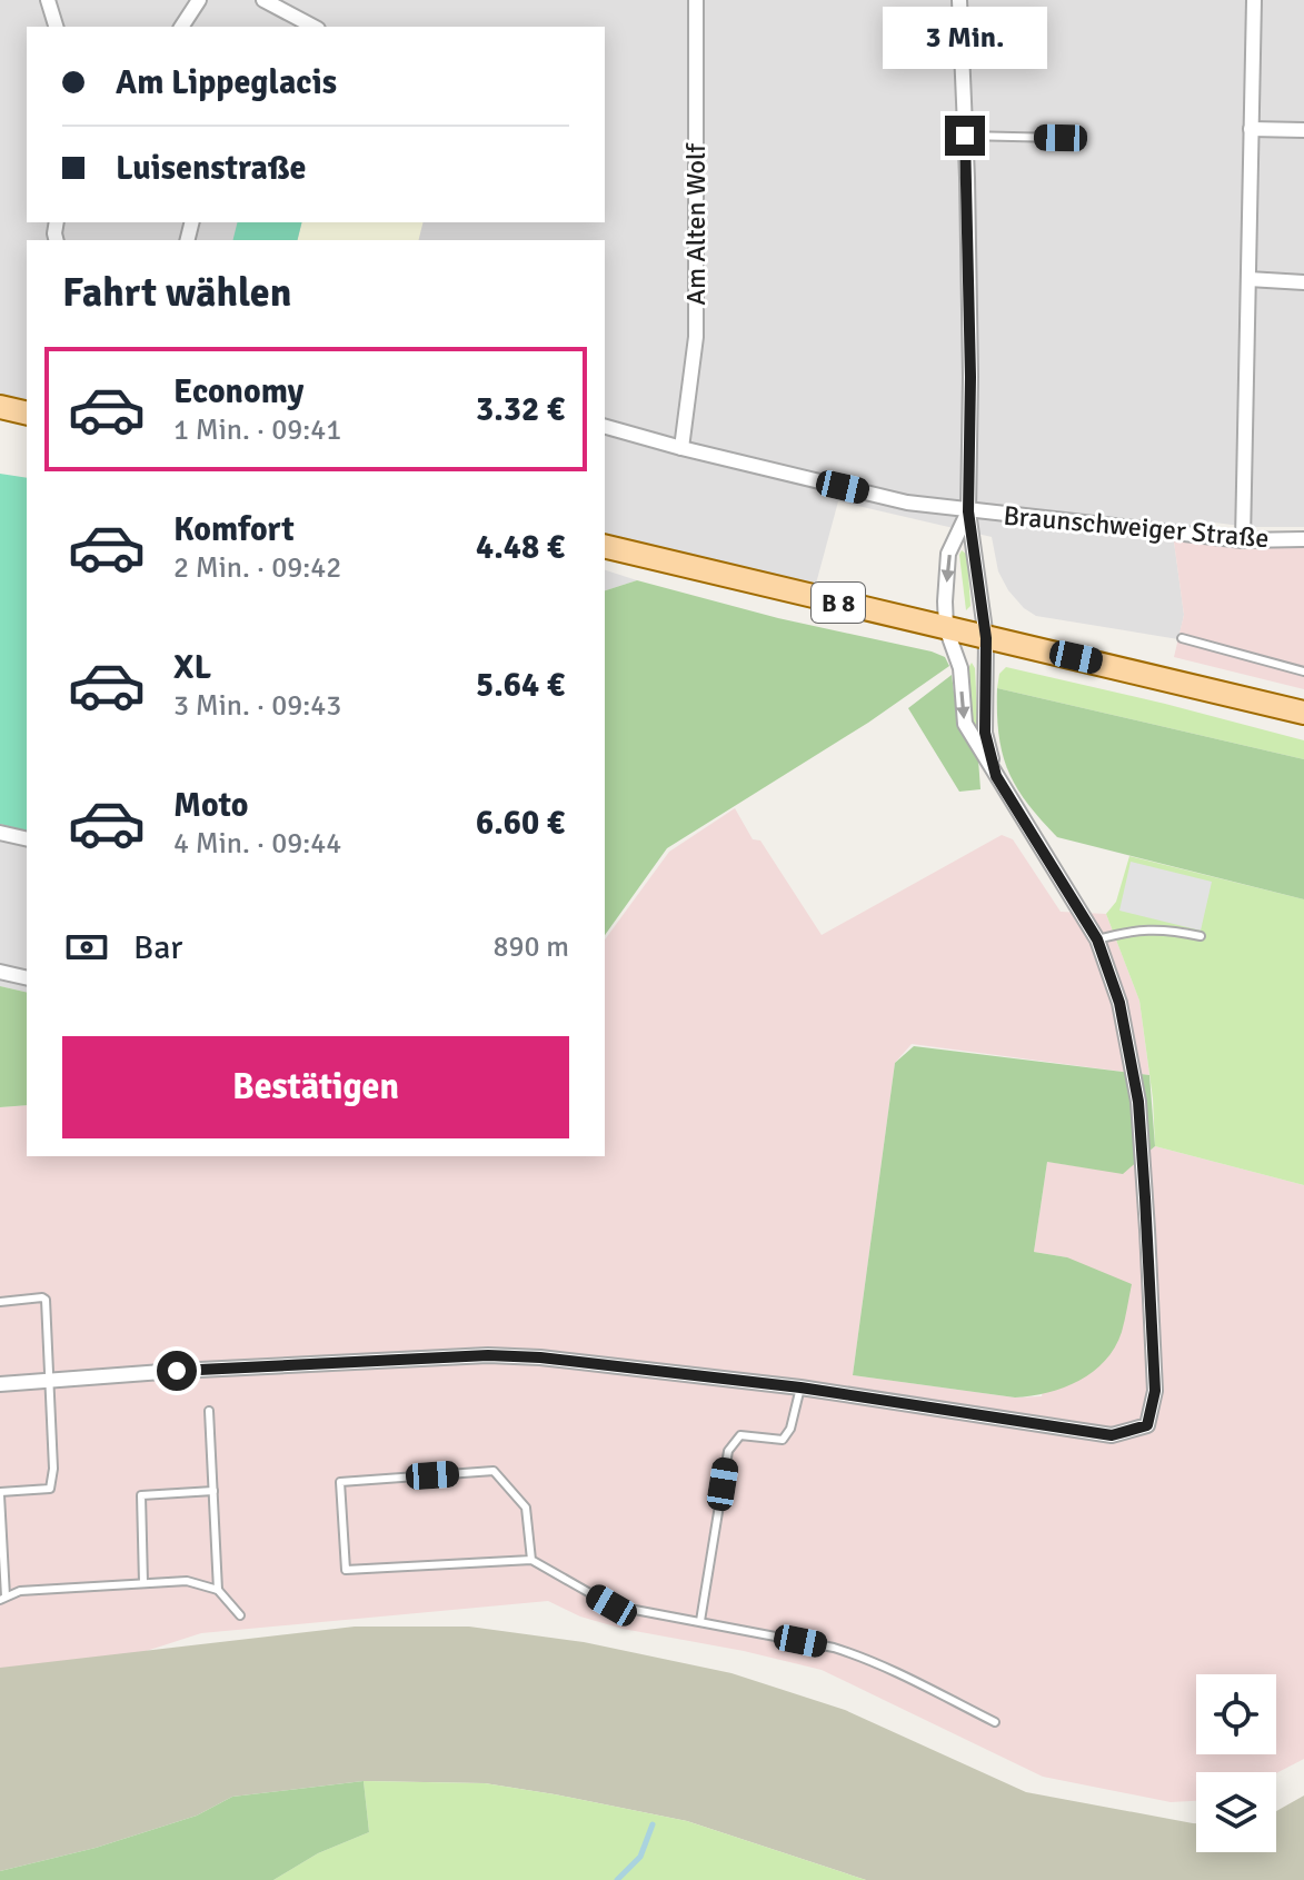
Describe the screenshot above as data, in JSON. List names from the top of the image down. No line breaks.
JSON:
{"streets":{"main road":["B 8"],"street":["Am Alten Wolf","Braunschweiger Straße"]},"crossings":[["Am Alten Wolf","Braunschweiger Straße"]],"page":{"bubble":"3 Min.","banner":["Am Lippeglacis","Luisenstraße"],"heading":"Fahrt wählen","list":[{"name":"Economy","note":"1 Min. · 09:41","value":"3.32 €"},{"name":"Komfort","note":"2 Min. · 09:42","value":"4.48 €"},{"name":"XL","note":"3 Min. · 09:43","value":"5.64 €"},{"name":"Moto","note":"4 Min. · 09:44","value":"6.60 €"}],"pay":["Bar","890 m"],"buttons":"Bestätigen"}}
